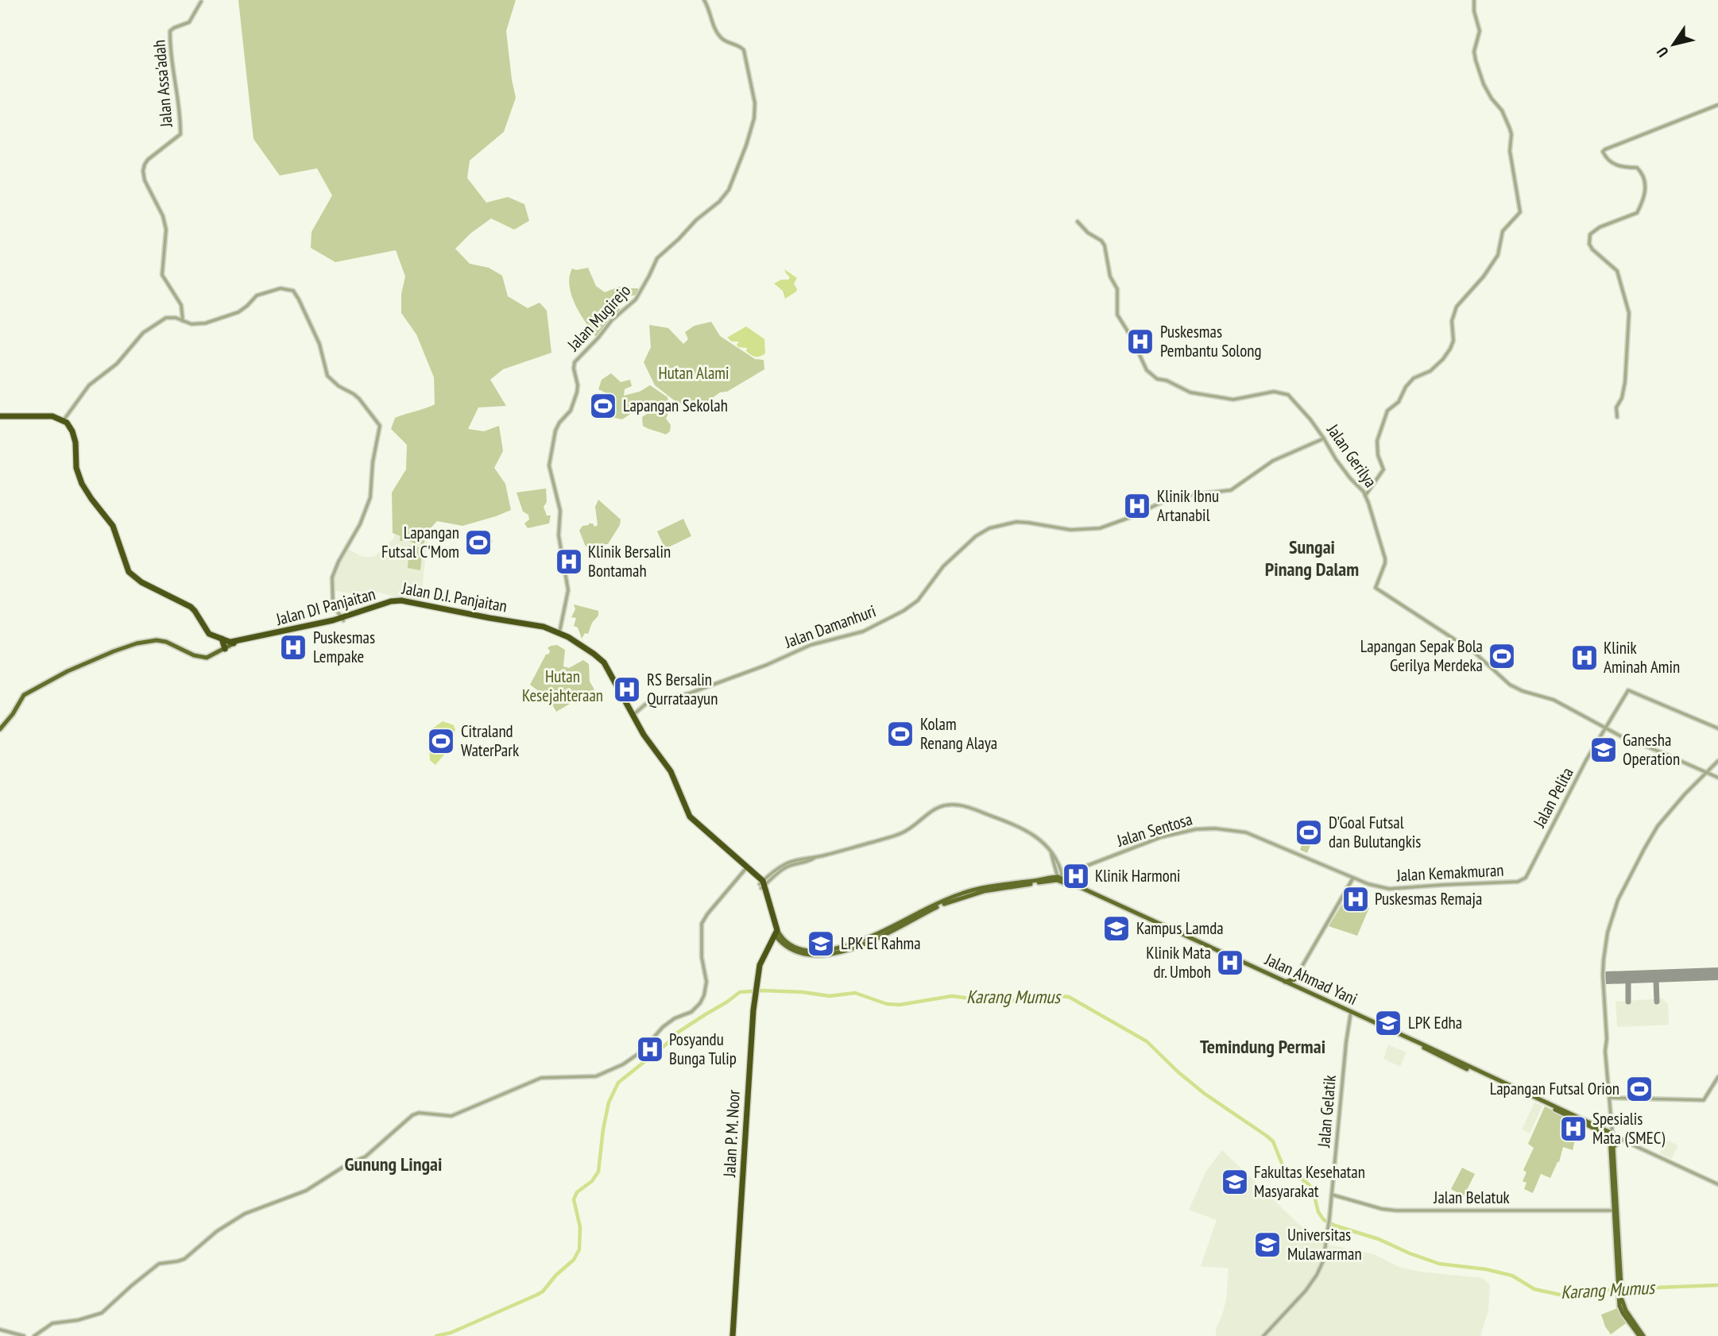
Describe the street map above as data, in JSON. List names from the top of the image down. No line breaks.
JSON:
{"streets":{"highway":["Jalan D.I. Panjaitan","Jalan DI Panjaitan","Jalan P. M. Noor"],"main road":["Jalan Ahmad Yani"],"street":["Jalan Assa'adah","Jalan Mugirejo","Jalan Gerilya","Jalan Damanhuri","Jalan Pelita","Jalan Sentosa","Jalan Kemakmuran","Jalan Gelatik","Jalan Belatuk"]},"crossings":[["Jalan Mugirejo","Jalan D.I. Panjaitan"],["Jalan Mugirejo","Jalan DI Panjaitan"],["Jalan Gerilya","Jalan Damanhuri"],["Jalan Gerilya","Jalan Pelita"],["Jalan D.I. Panjaitan","Jalan DI Panjaitan"],["Jalan Pelita","Jalan Kemakmuran"],["Jalan Sentosa","Jalan Kemakmuran"],["Jalan Sentosa","Jalan Ahmad Yani"],["Jalan Ahmad Yani","Jalan Gelatik"],["Jalan Gelatik","Jalan Belatuk"]],"districts":["Sungai Pinang Dalam","Temindung Permai","Gunung Lingai"],"water":["Karang Mumus"],"parks":["Hutan Alami","Hutan Kesejahteraan"],"places":{"hospital":["Puskesmas Pembantu Solong","Klinik Ibnu Artanabil","Klinik Bersalin Bontamah","Puskesmas Lempake","Klinik Aminah Amin","RS Bersalin Qurrataayun","Klinik Harmoni","Puskesmas Remaja","Klinik Mata dr. Umboh","Posyandu Bunga Tulip","Spesialis Mata (SMEC)"],"sports":["Lapangan Sekolah","Lapangan Futsal C'Mom","Lapangan Sepak Bola Gerilya Merdeka","Kolam Renang Alaya","Citraland WaterPark","D'Goal Futsal dan Bulutangkis","Lapangan Futsal Orion"],"school or university":["Ganesha Operation","Kampus Lamda","LPK El Rahma","LPK Edha","Fakultas Kesehatan Masyarakat","Universitas Mulawarman"]},"north":"bottom left"}
